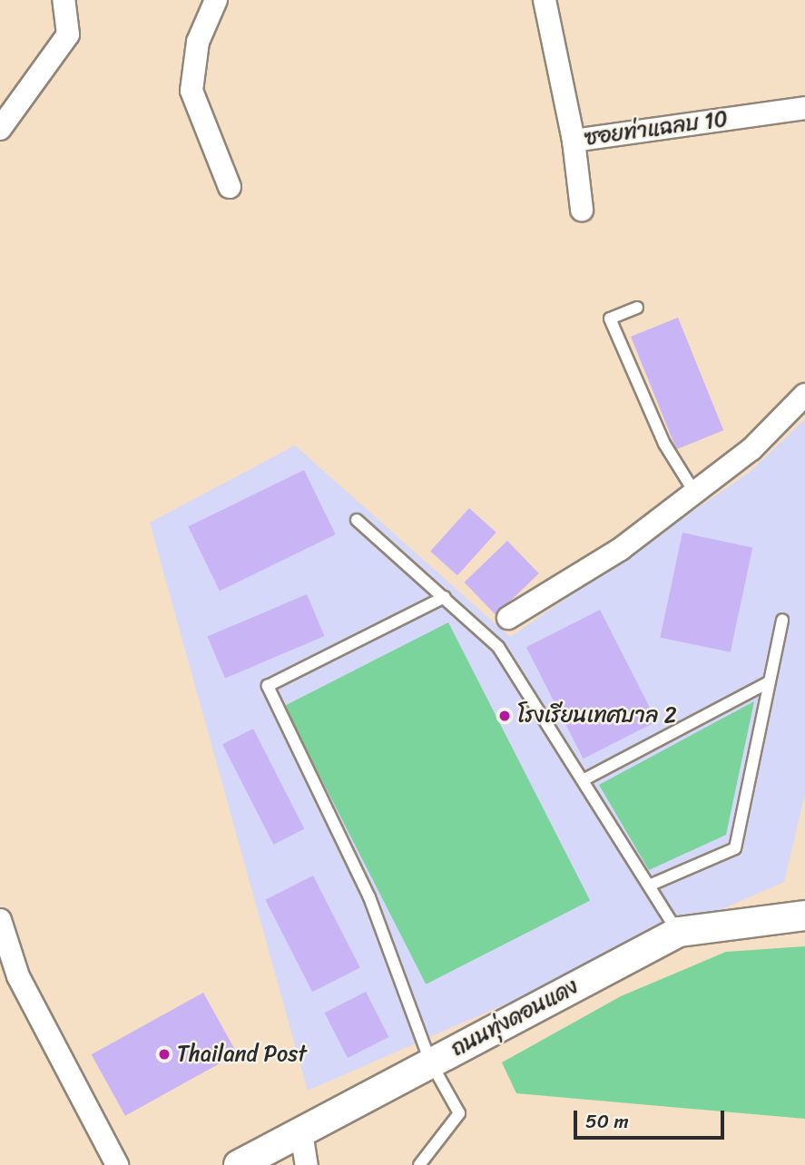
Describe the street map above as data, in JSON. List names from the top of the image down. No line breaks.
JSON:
{"streets":{"street":["ซอยท่าแฉลบ 10","ถนนทุ่งดอนแดง"]},"places":["โรงเรียนเทศบาล 2","Thailand Post"],"scale_bar":"50 m"}
